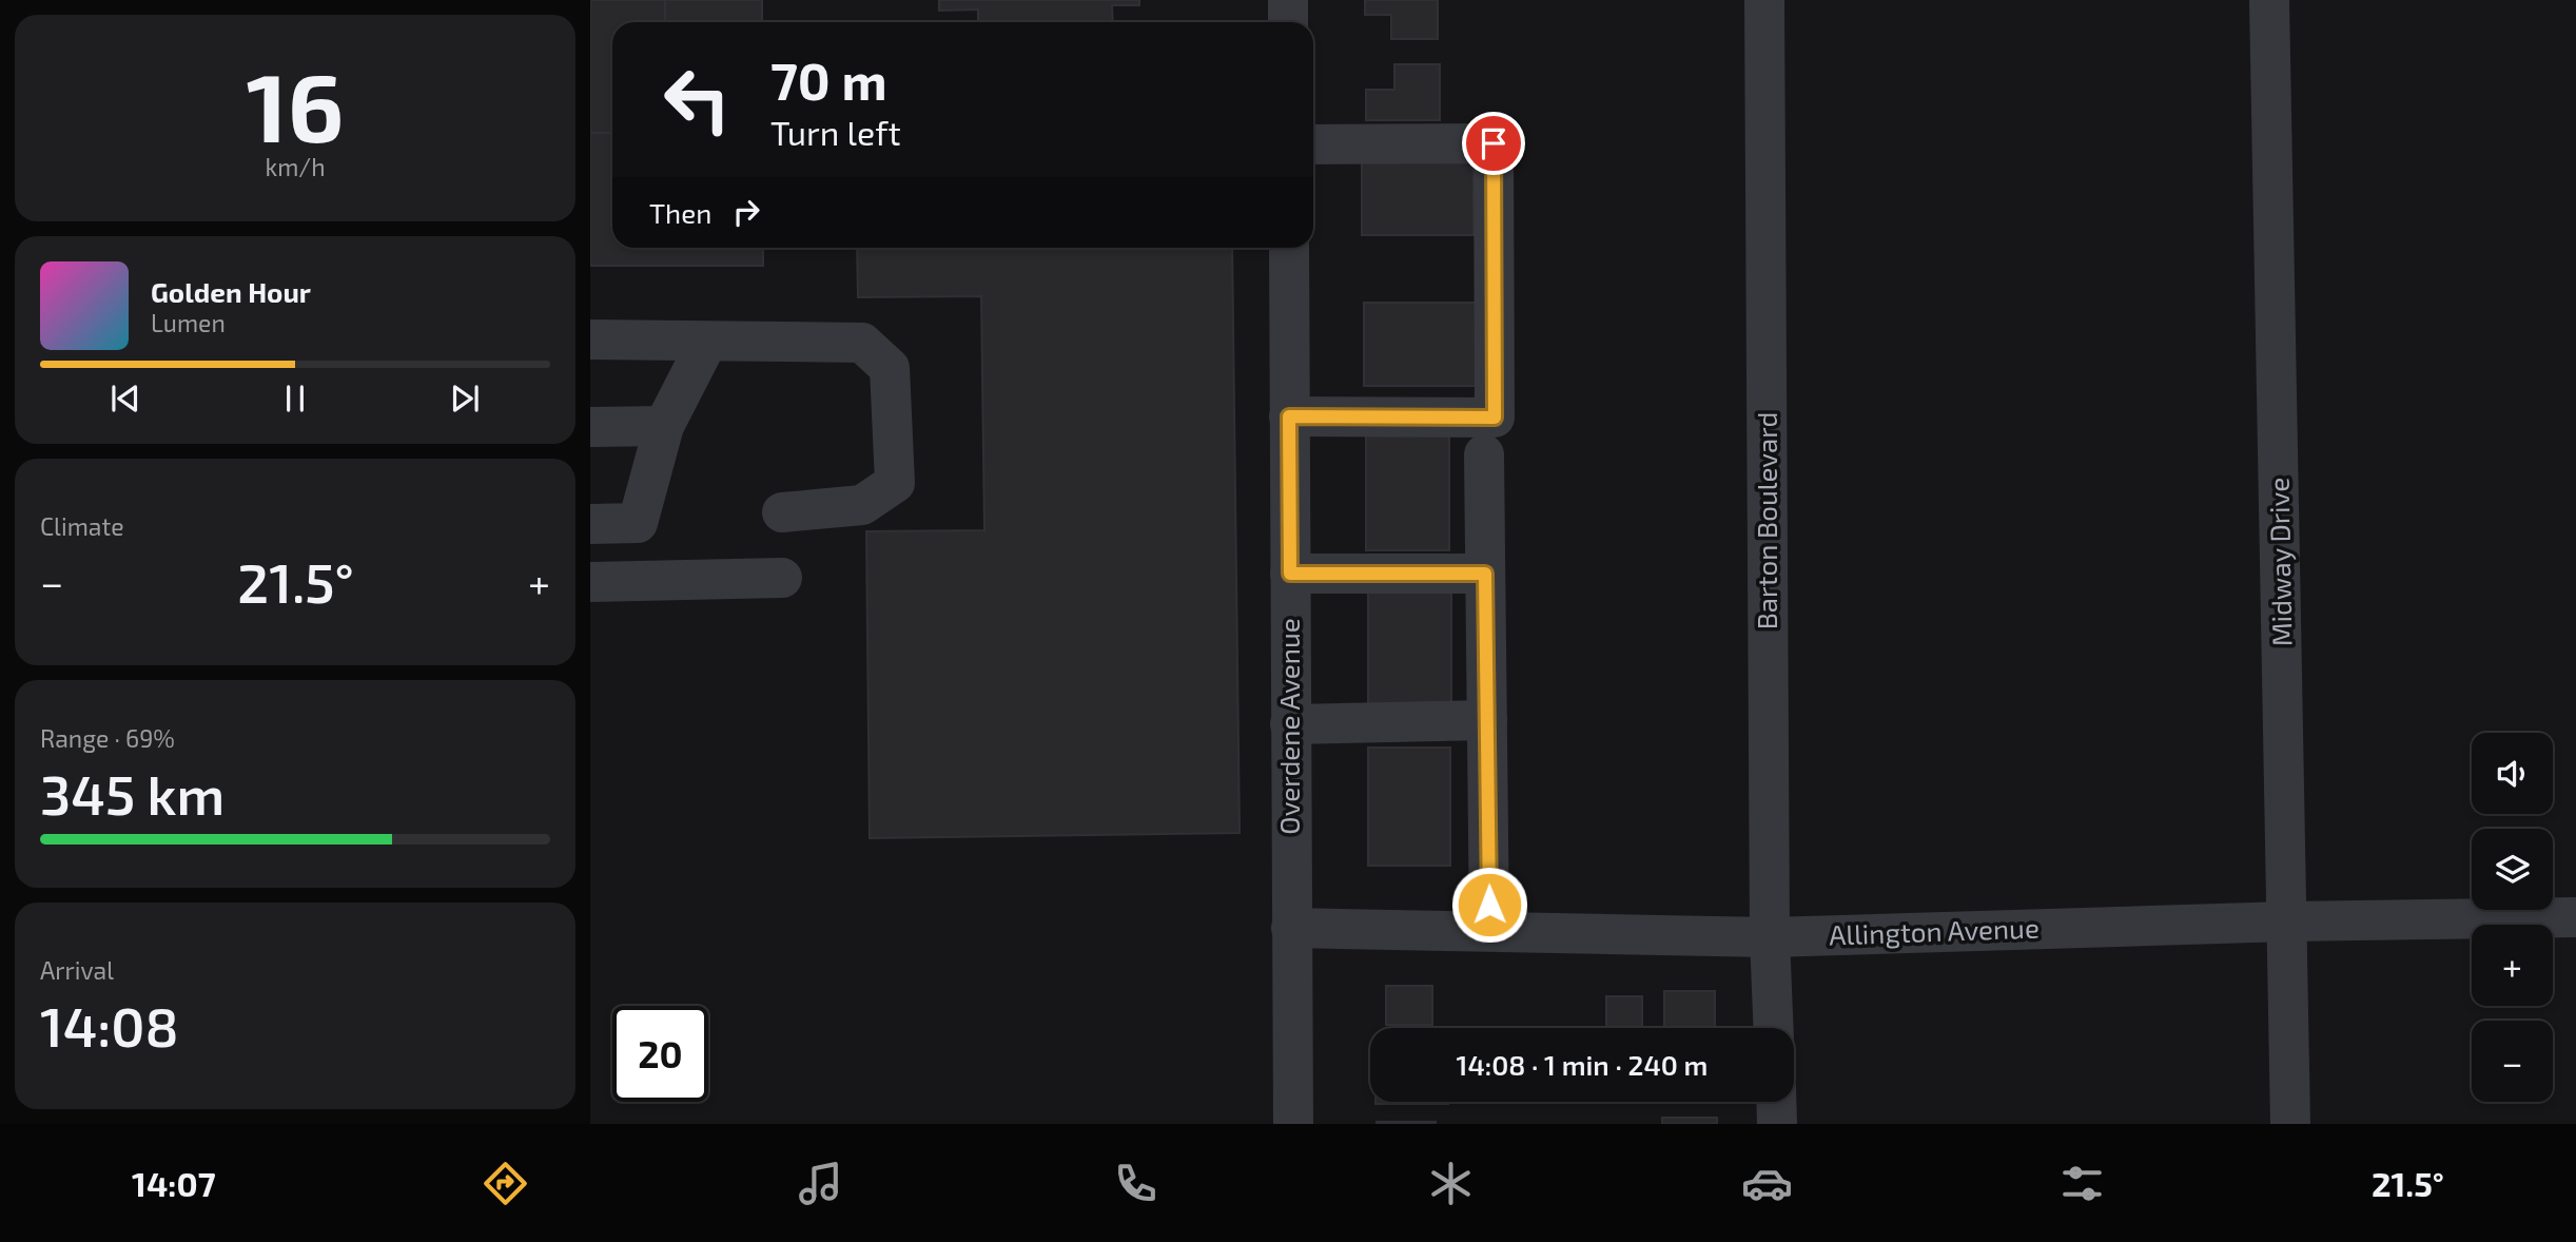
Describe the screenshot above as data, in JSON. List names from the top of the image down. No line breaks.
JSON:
{"streets":{"street":["Barton Boulevard","Midway Drive","Overdene Avenue","Allington Avenue"]},"crossings":[["Barton Boulevard","Allington Avenue"],["Midway Drive","Allington Avenue"],["Overdene Avenue","Allington Avenue"]],"page":{"tile":[["16","km/h"],"Climate",["Range · 69%","345 km"],["Arrival","14:08"]],"turn":["70 m","Turn left"],"then":"Then","song":["Golden Hour","Lumen"],"heat":["−","21.5°","+"],"map_buttons":["+","−"],"limit":"20","trip":"14:08 · 1 min · 240 m","tabs":["14:07","21.5°"]}}
